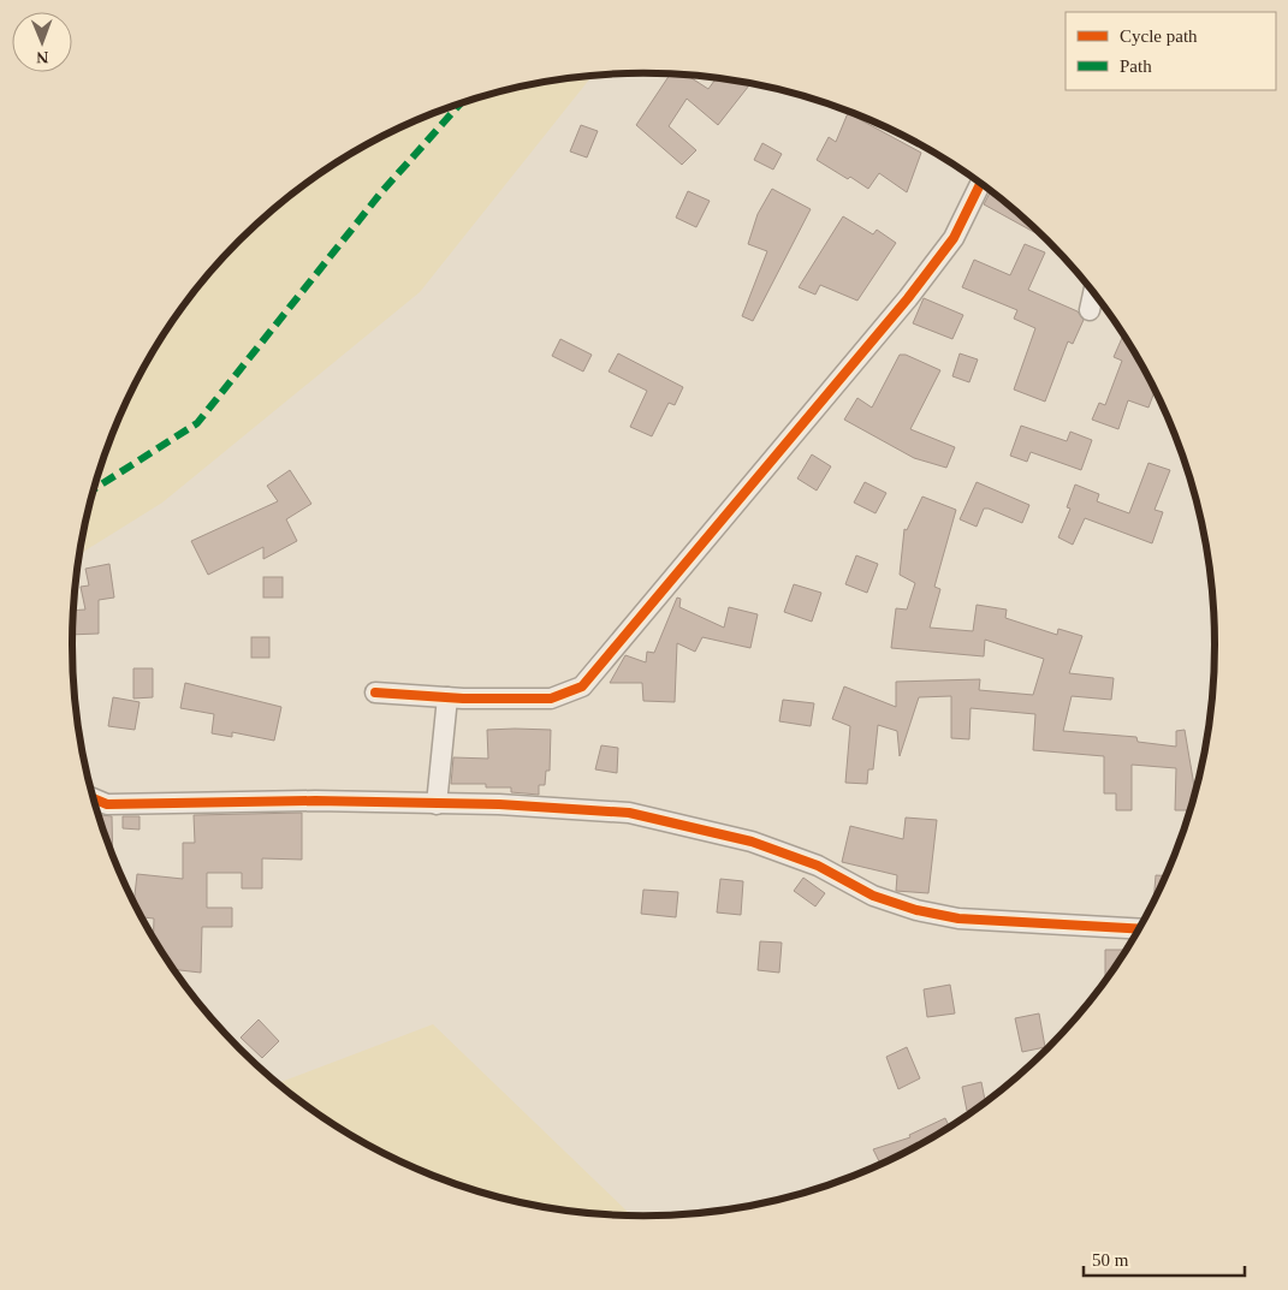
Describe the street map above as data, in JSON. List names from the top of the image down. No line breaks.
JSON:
{"legend":["Cycle path","Path"],"scale_bar":"50 m","north":"bottom"}
